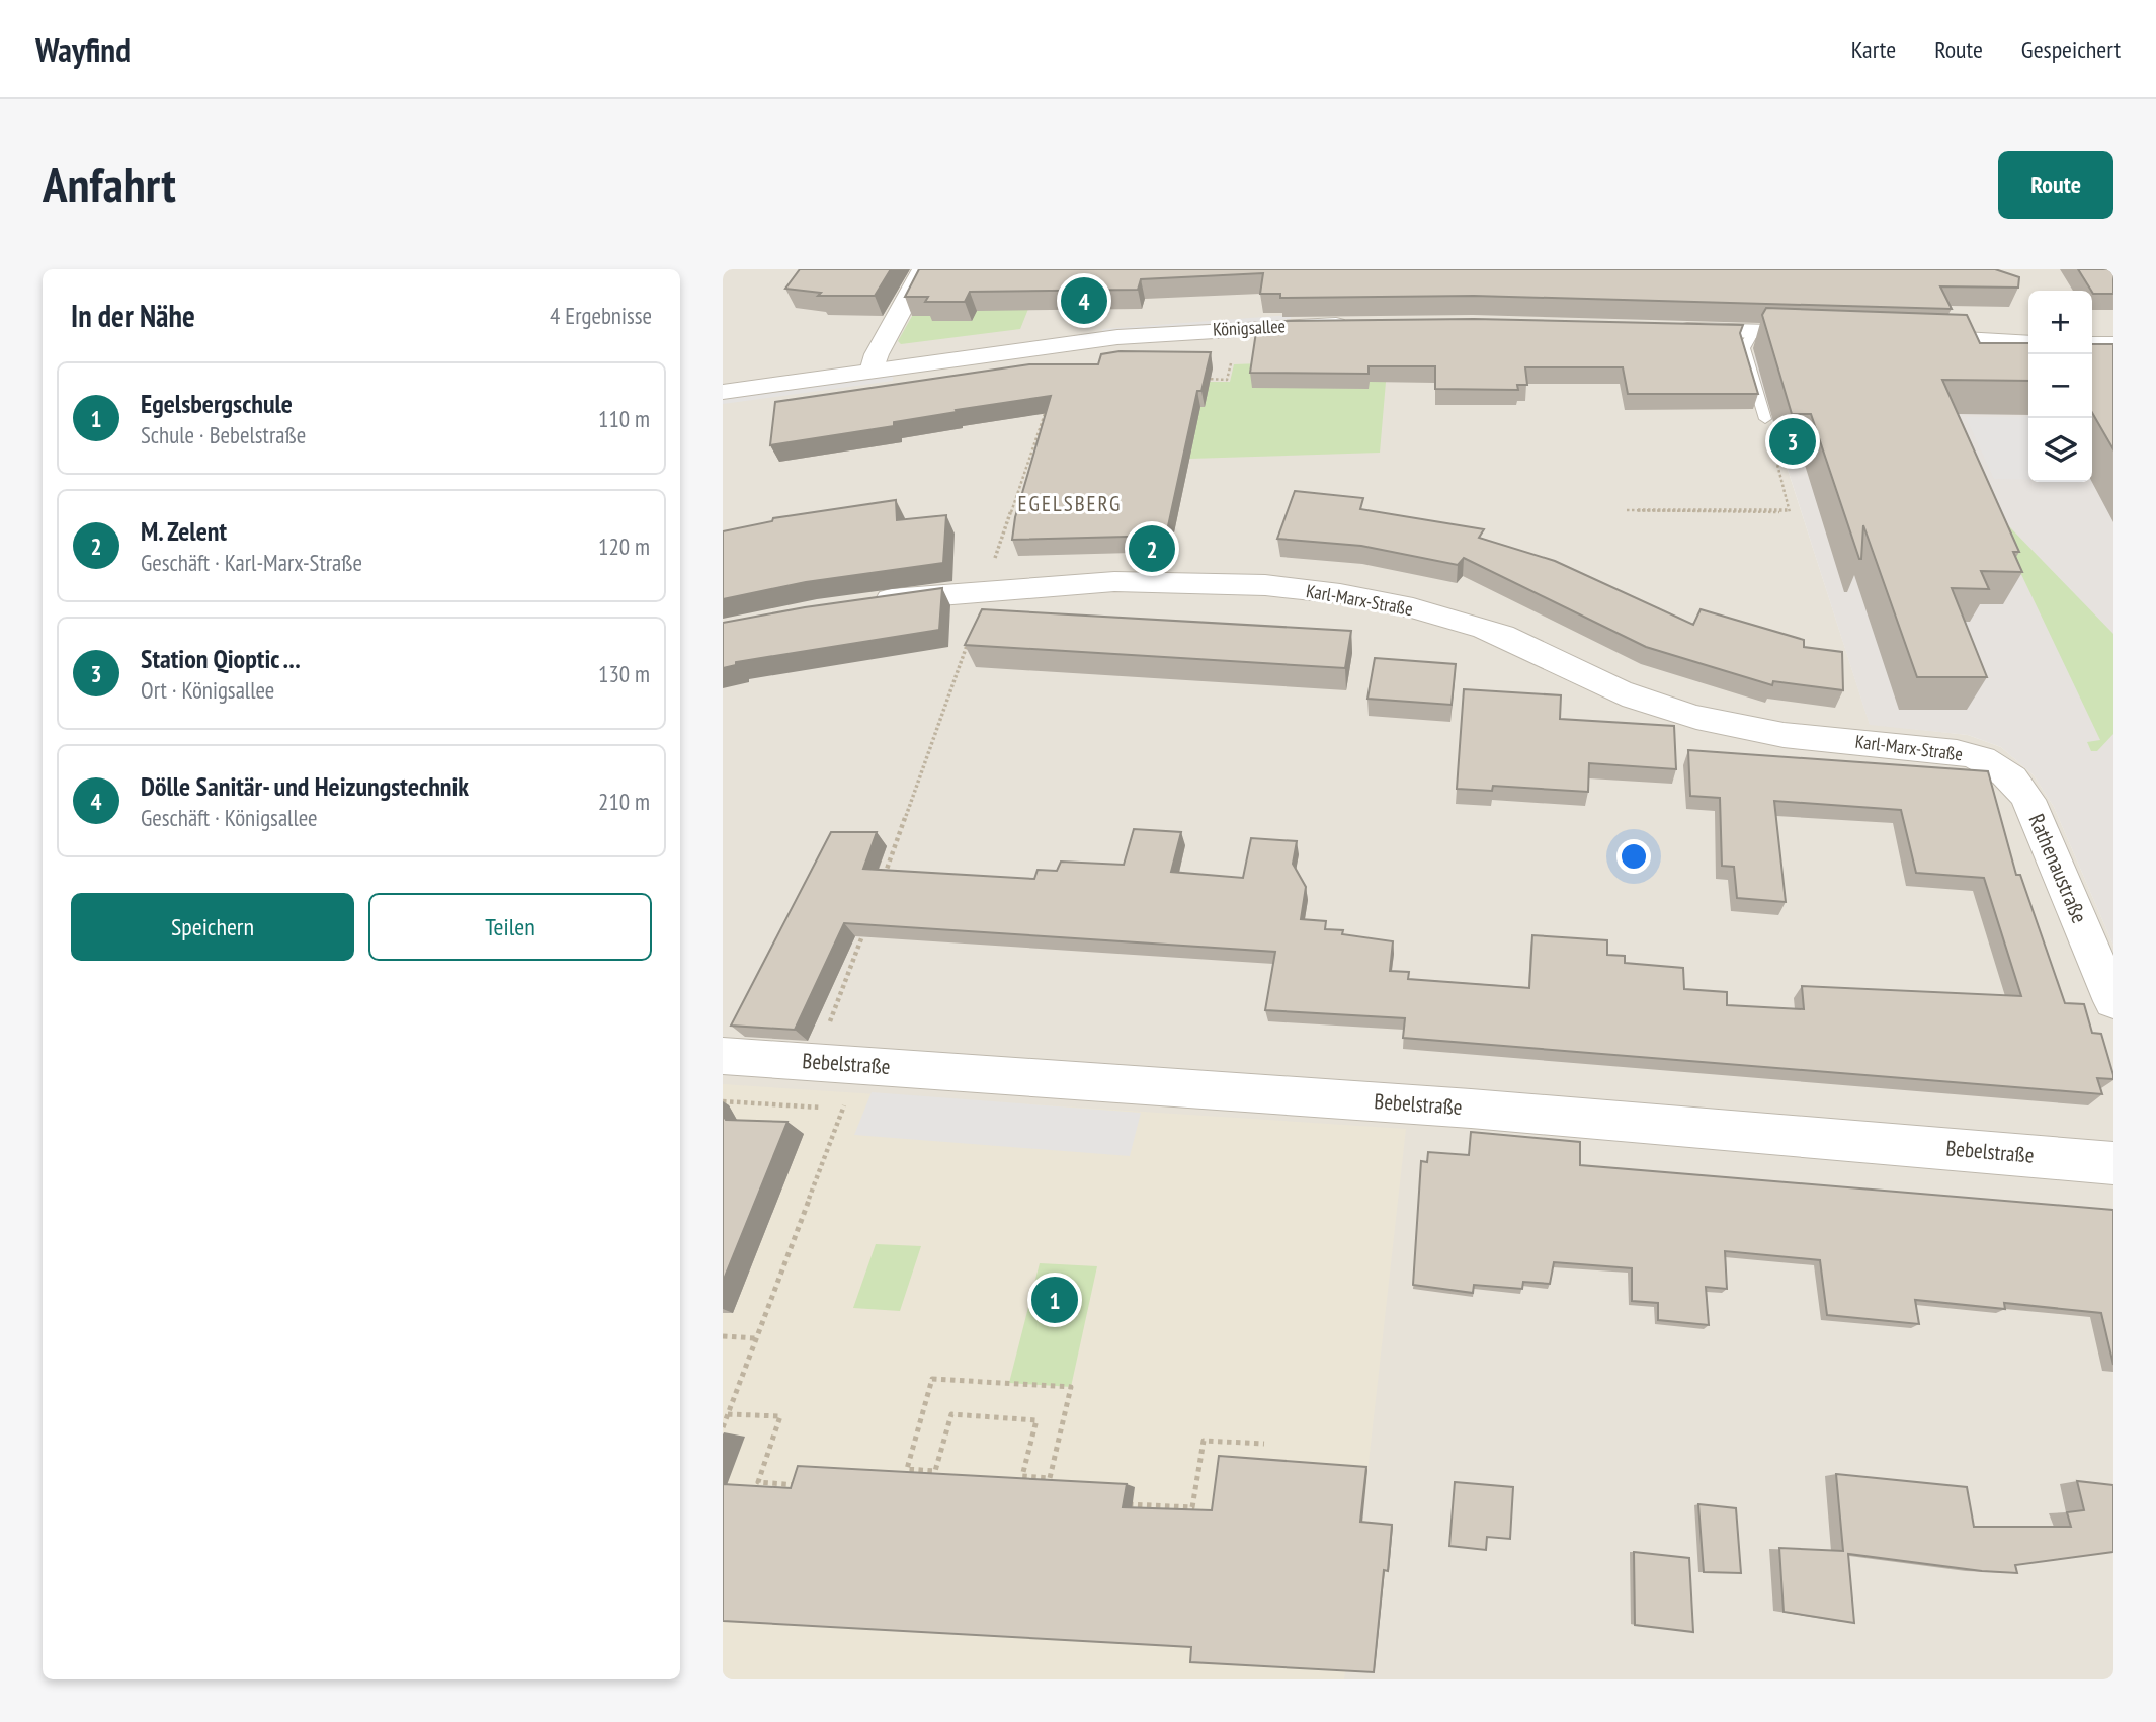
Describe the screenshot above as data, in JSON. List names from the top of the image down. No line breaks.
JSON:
{"streets":{"street":["Königsallee","Karl-Marx-Straße","Rathenaustraße","Bebelstraße"]},"crossings":[["Karl-Marx-Straße","Rathenaustraße"]],"districts":["EGELSBERG"],"page":{"header":"Wayfind","nav":["Karte","Route","Gespeichert"],"buttons":["Route",["Speichern","Teilen"]],"title":"Anfahrt","heading":["In der Nähe","4 Ergebnisse"],"pins":["4","3","2","1"],"map_buttons":["+","−"],"list":[{"mark":"1","name":"Egelsbergschule","note":"Schule · Bebelstraße","value":"110 m"},{"mark":"2","name":"M. Zelent","note":"Geschäft · Karl-Marx-Straße","value":"120 m"},{"mark":"3","name":"Station Qioptic ...","note":"Ort · Königsallee","value":"130 m"},{"mark":"4","name":"Dölle Sanitär- und Heizungstechnik","note":"Geschäft · Königsallee","value":"210 m"}]}}
